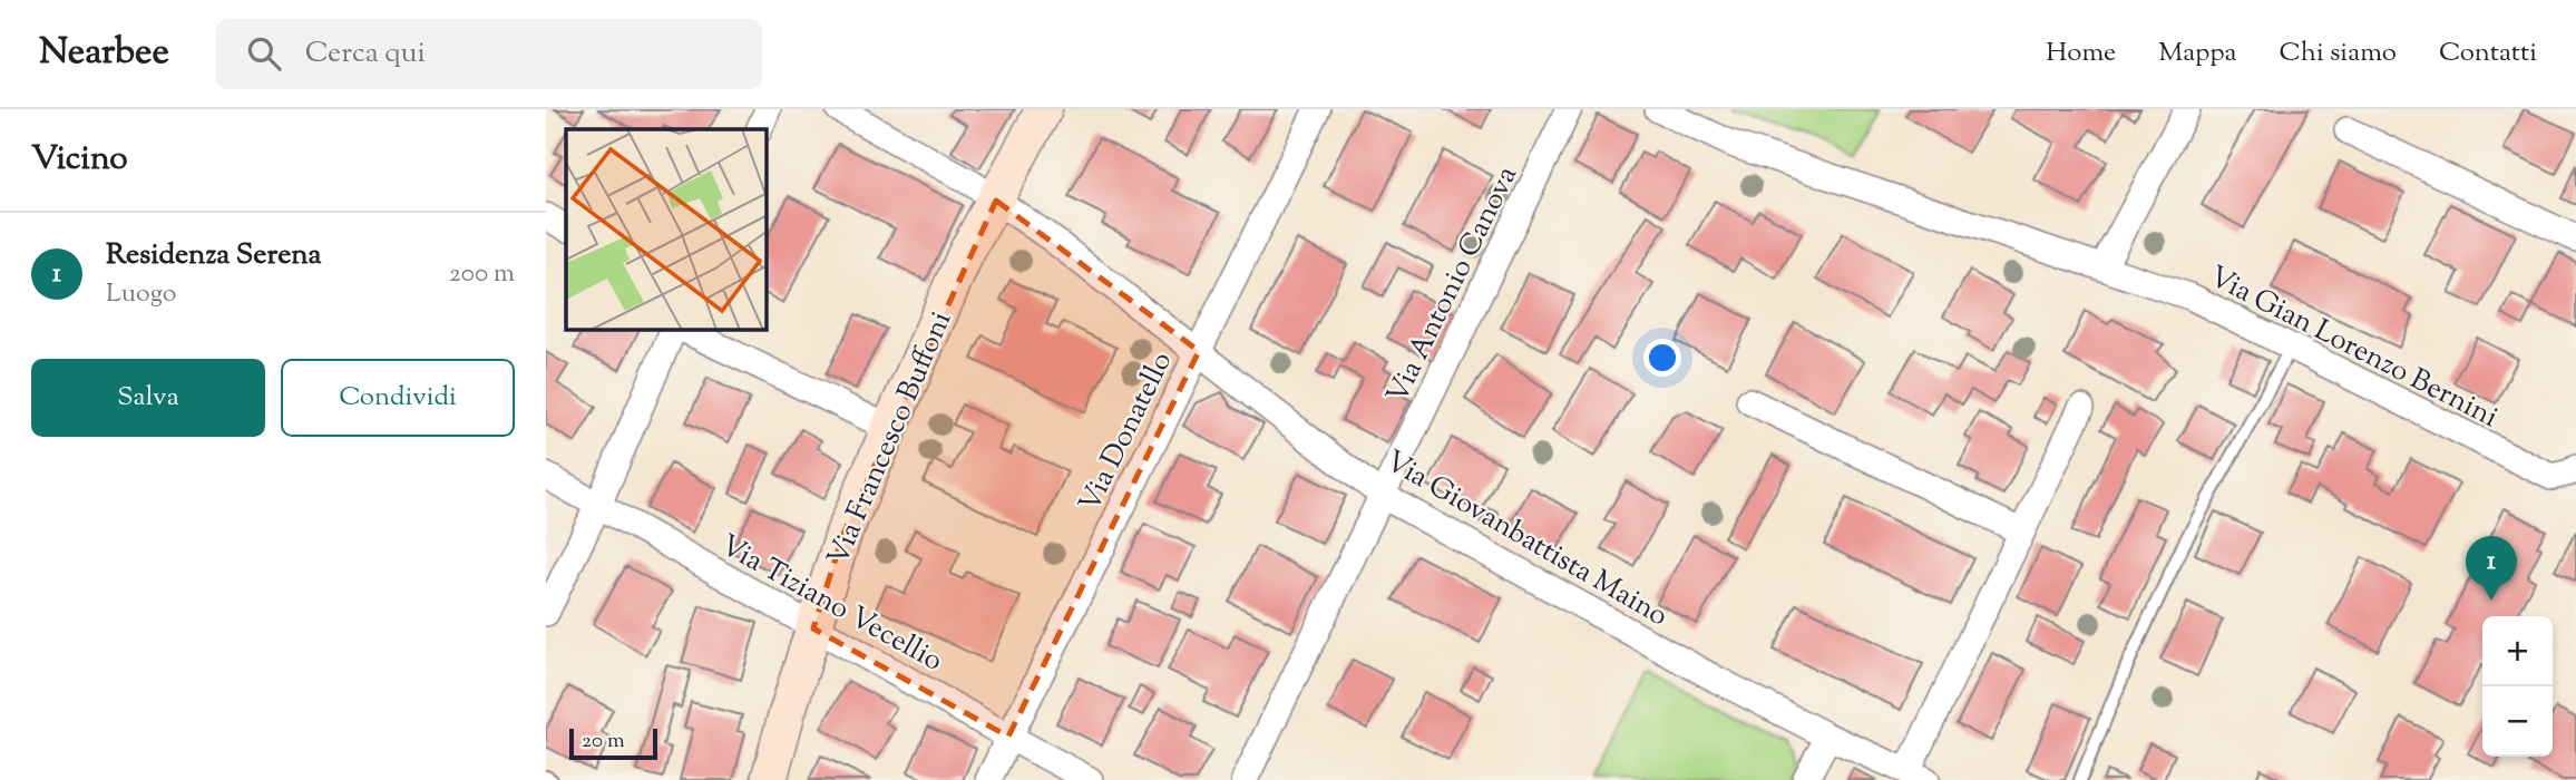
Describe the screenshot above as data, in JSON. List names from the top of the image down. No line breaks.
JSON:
{"streets":{"street":["Via Antonio Canova","Via Gian Lorenzo Bernini","Via Donatello","Via Francesco Buffoni","Via Giovanbattista Maino","Via Tiziano Vecellio"]},"crossings":[["Via Antonio Canova","Via Giovanbattista Maino"],["Via Donatello","Via Giovanbattista Maino"],["Via Donatello","Via Tiziano Vecellio"],["Via Francesco Buffoni","Via Giovanbattista Maino"],["Via Francesco Buffoni","Via Tiziano Vecellio"]],"scale_bar":"20 m","page":{"header":"Nearbee","search":"Cerca qui","nav":["Home","Mappa","Chi siamo","Contatti"],"heading":"Vicino","list":[{"mark":"1","name":"Residenza Serena","note":"Luogo","value":"200 m"}],"buttons":["Salva","Condividi"],"pins":"1","map_buttons":["+","−"],"scale":"20 m"}}
